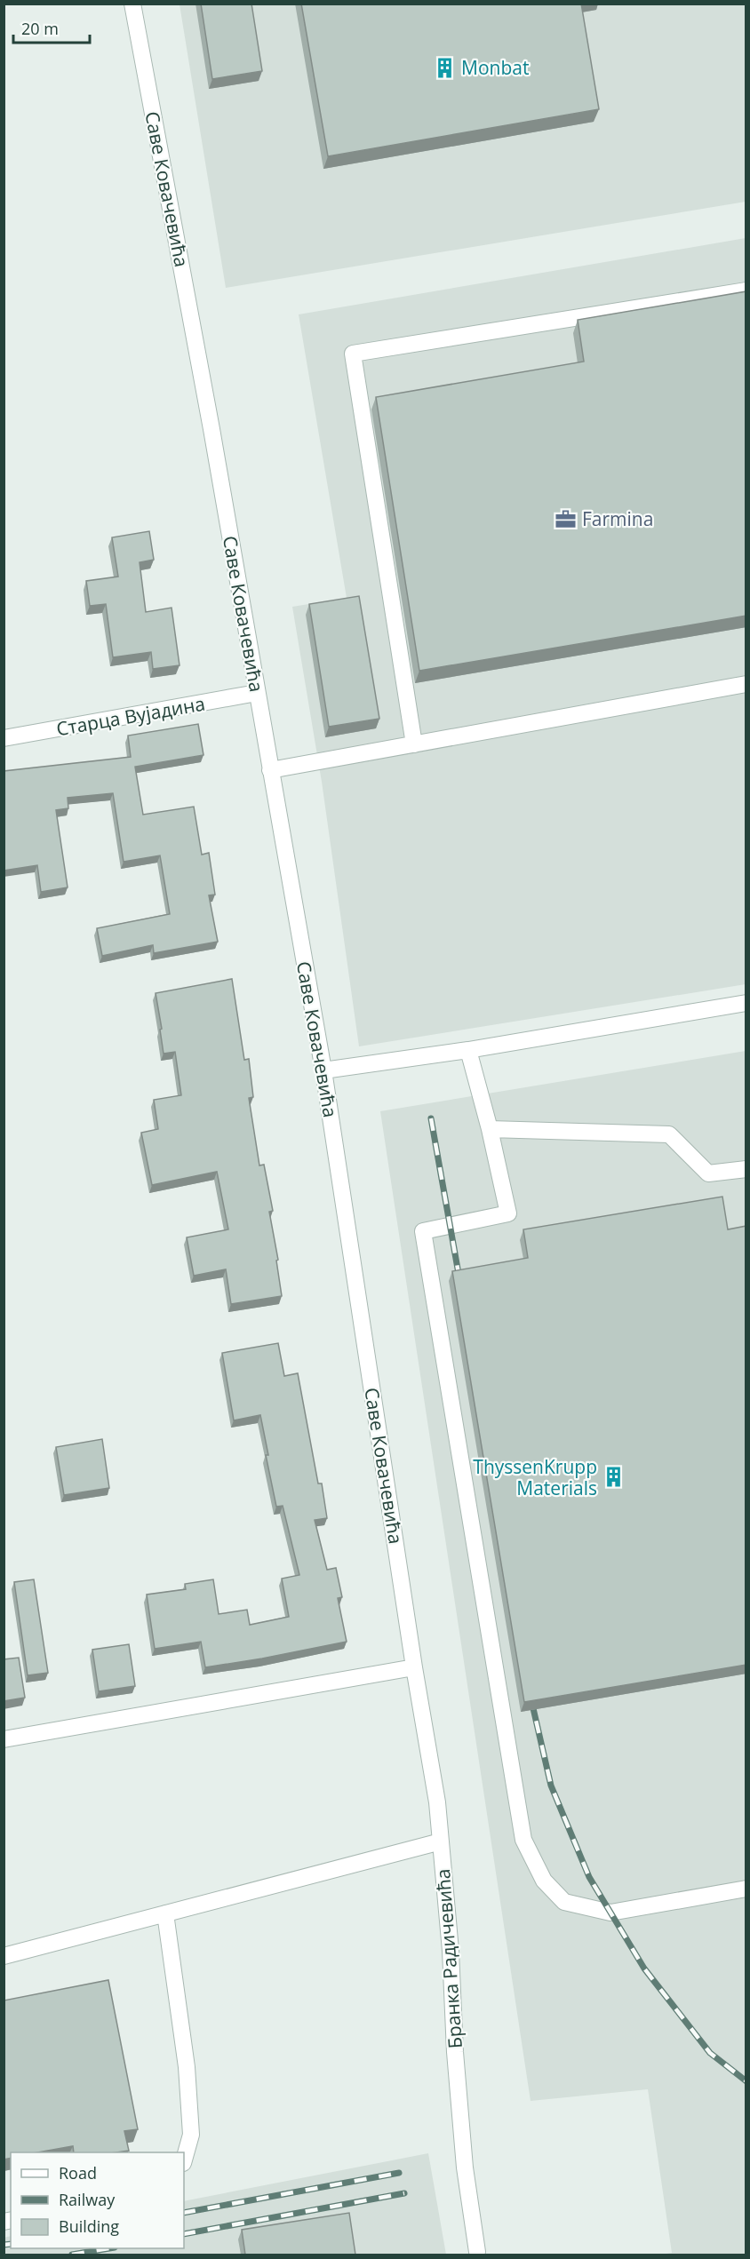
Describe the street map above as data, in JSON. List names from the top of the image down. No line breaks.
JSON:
{"streets":{"street":["Саве Ковачевића","Старца Вујадина","Бранка Радичевића"]},"crossings":[["Саве Ковачевића","Старца Вујадина"],["Саве Ковачевића","Бранка Радичевића"]],"places":{"building":["Monbat","ThyssenKrupp Materials"],"office":["Farmina"]},"legend":["Road","Railway","Building"],"scale_bar":"20 m"}
